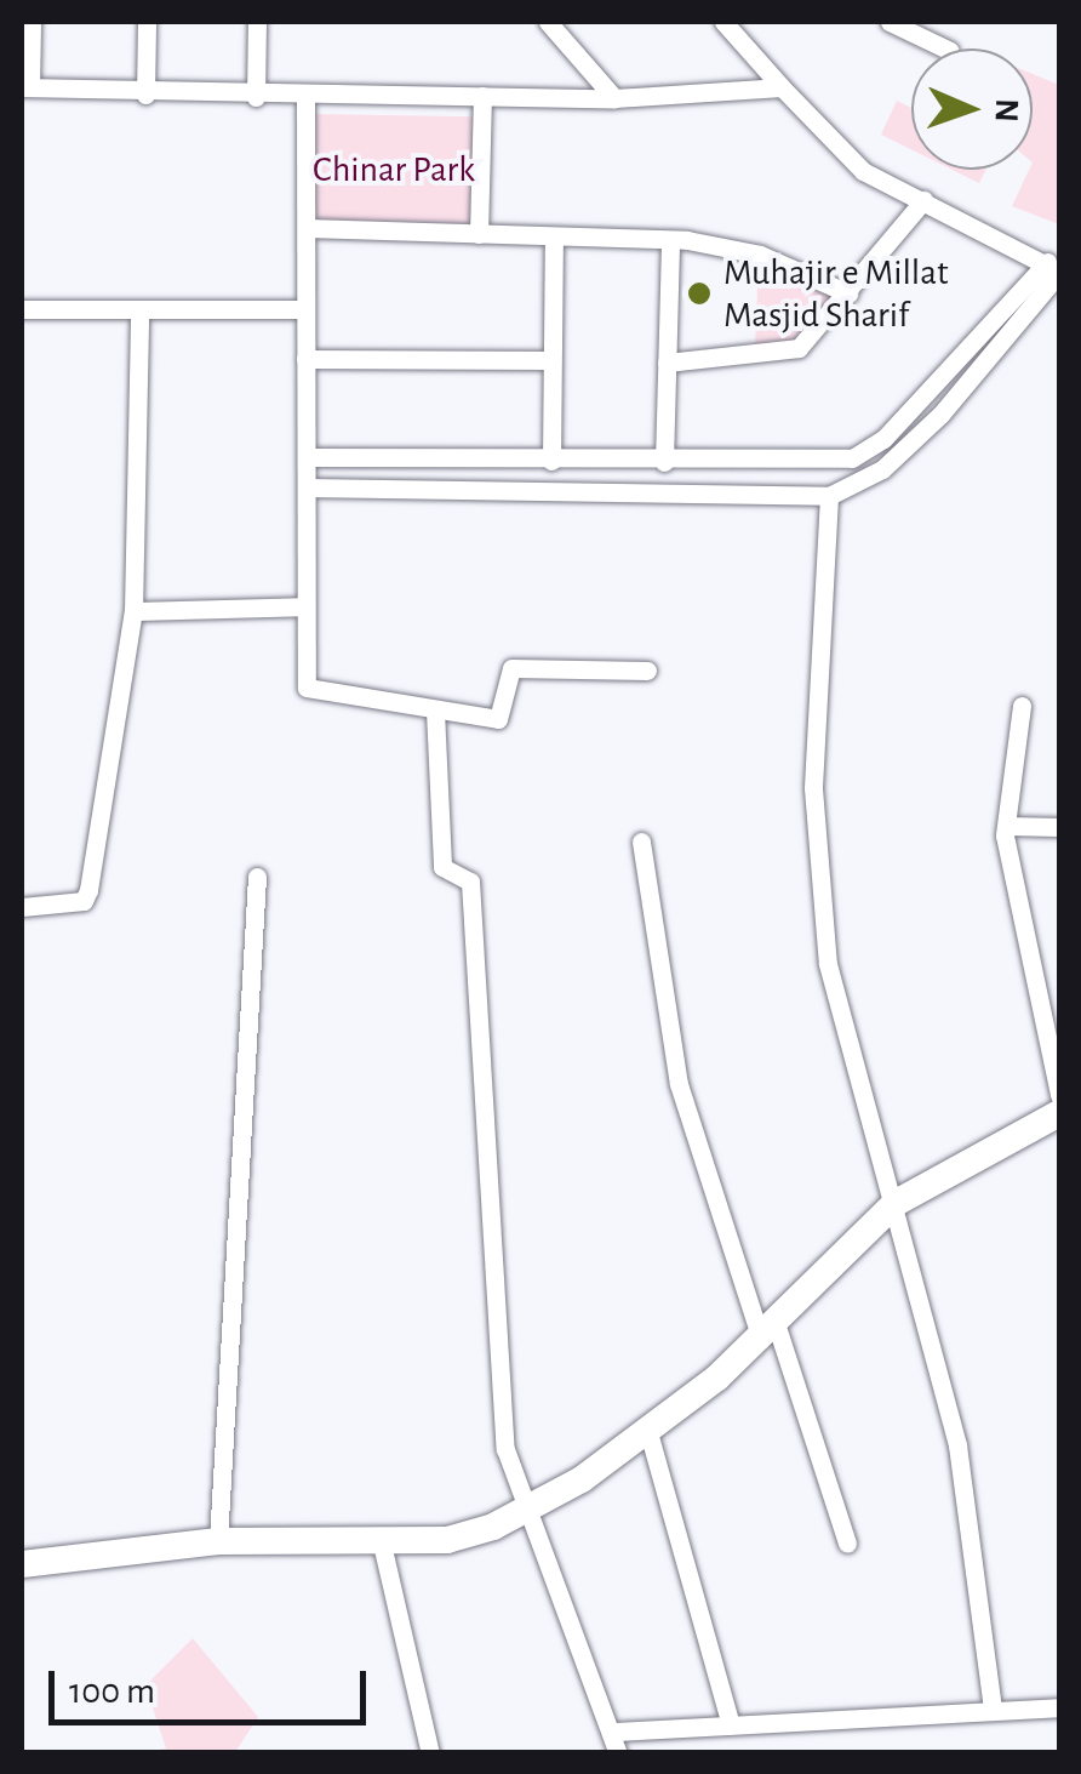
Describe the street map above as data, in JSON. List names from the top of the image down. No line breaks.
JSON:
{"parks":["Chinar Park"],"places":["Muhajir e Millat Masjid Sharif"],"scale_bar":"100 m","north":"right"}
